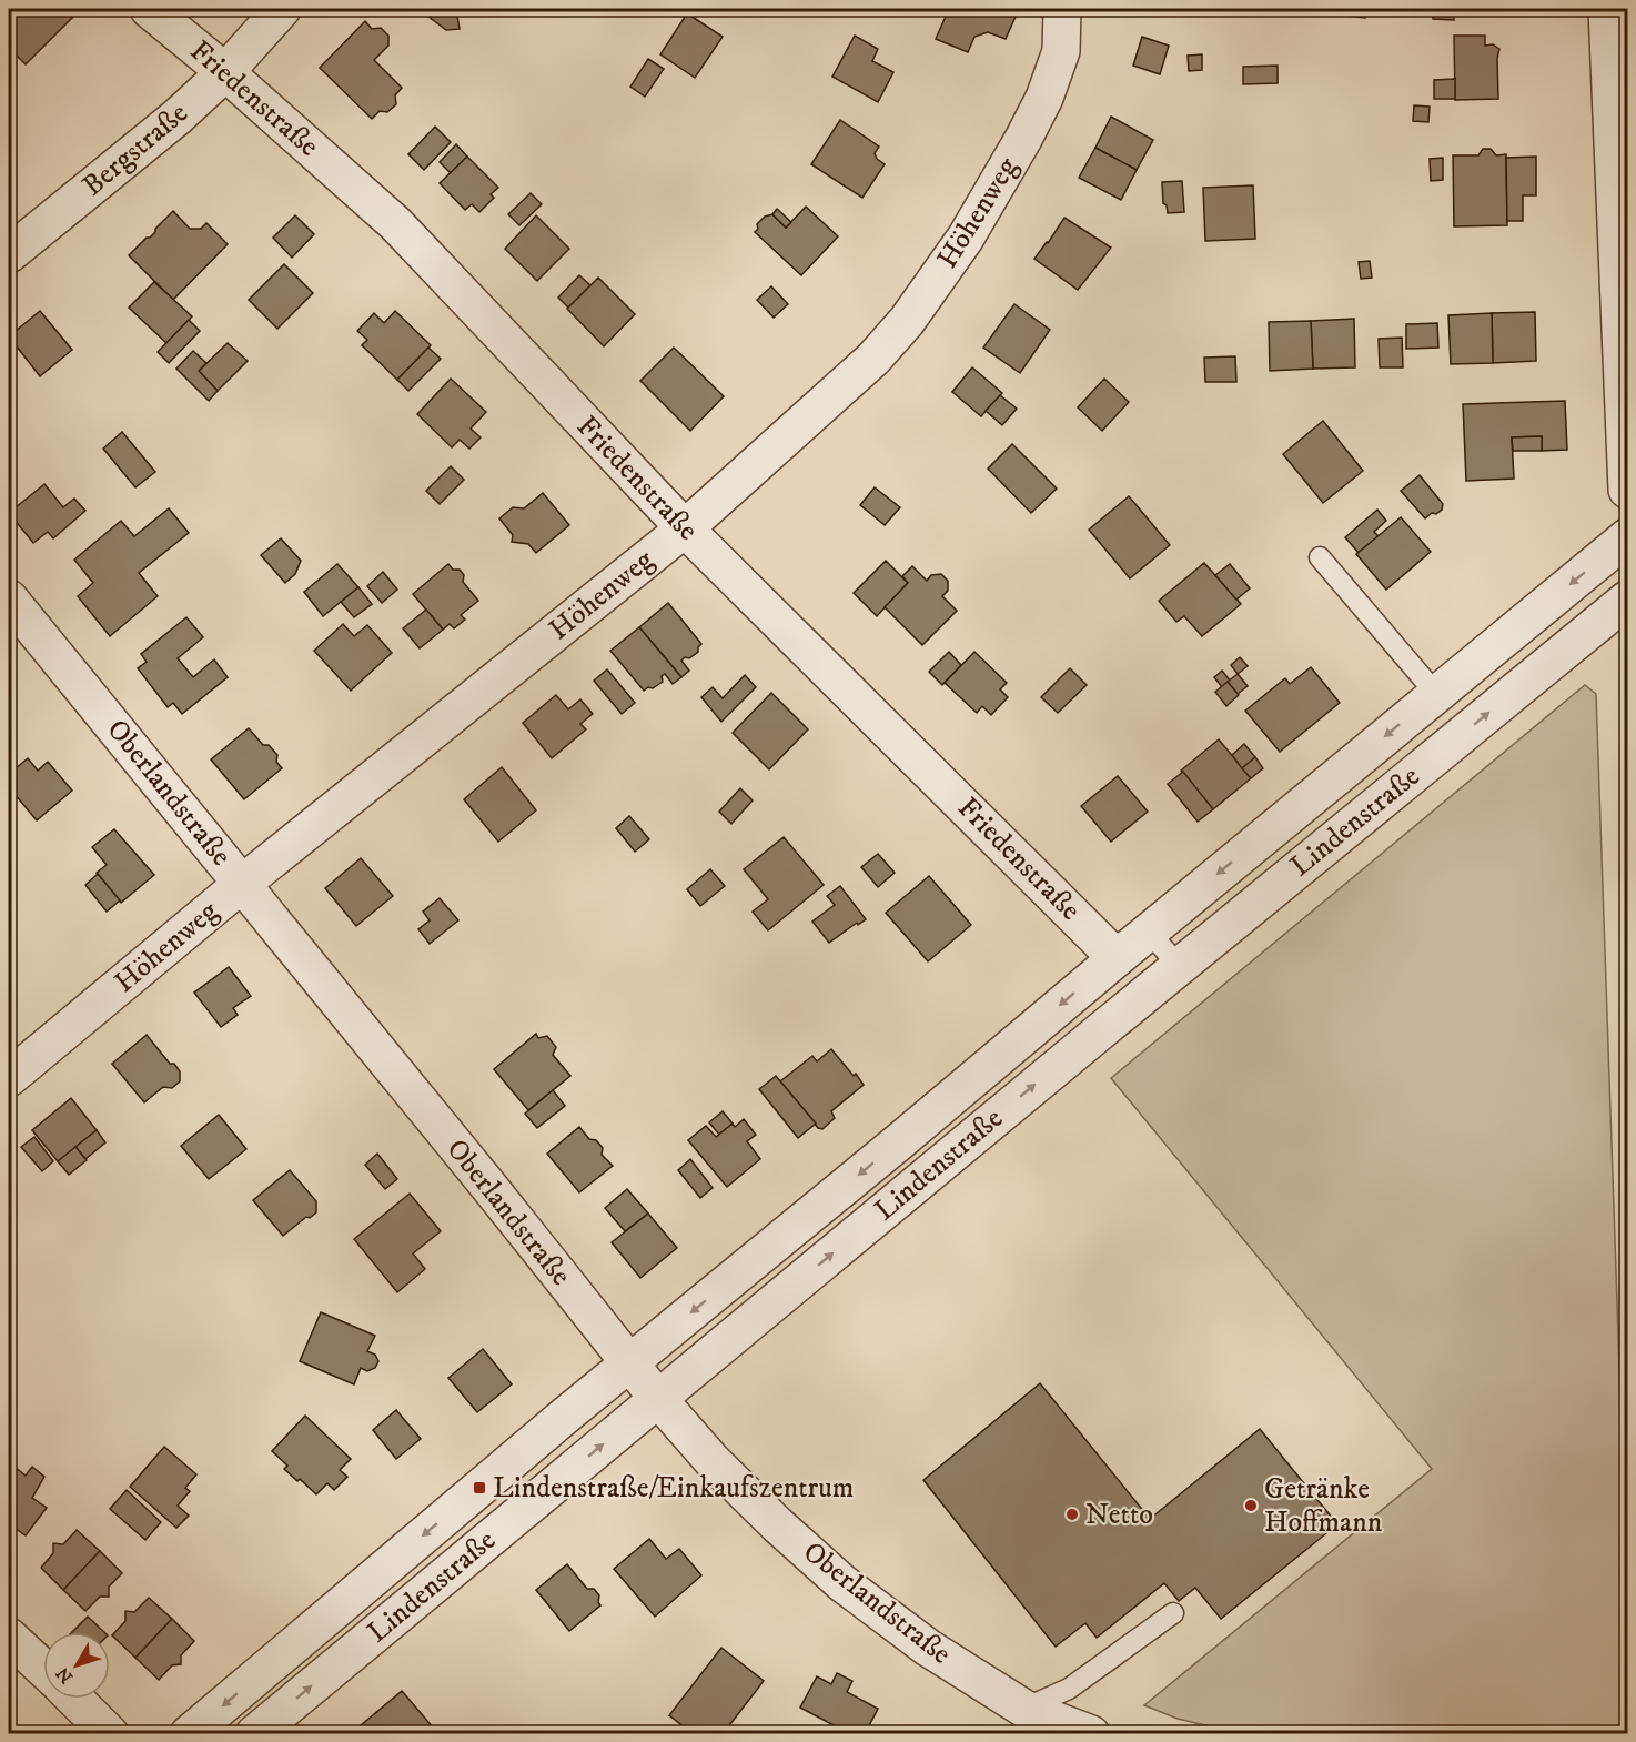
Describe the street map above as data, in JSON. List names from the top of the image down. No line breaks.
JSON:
{"streets":{"street":["Friedenstraße","Bergstraße","Höhenweg","Oberlandstraße","Lindenstraße"]},"crossings":[["Friedenstraße","Bergstraße"],["Friedenstraße","Höhenweg"],["Friedenstraße","Lindenstraße"],["Höhenweg","Oberlandstraße"],["Oberlandstraße","Lindenstraße"]],"places":{"transit":["Lindenstraße/Einkaufszentrum"],"other":["Getränke Hoffmann","Netto"]},"north":"bottom left"}
